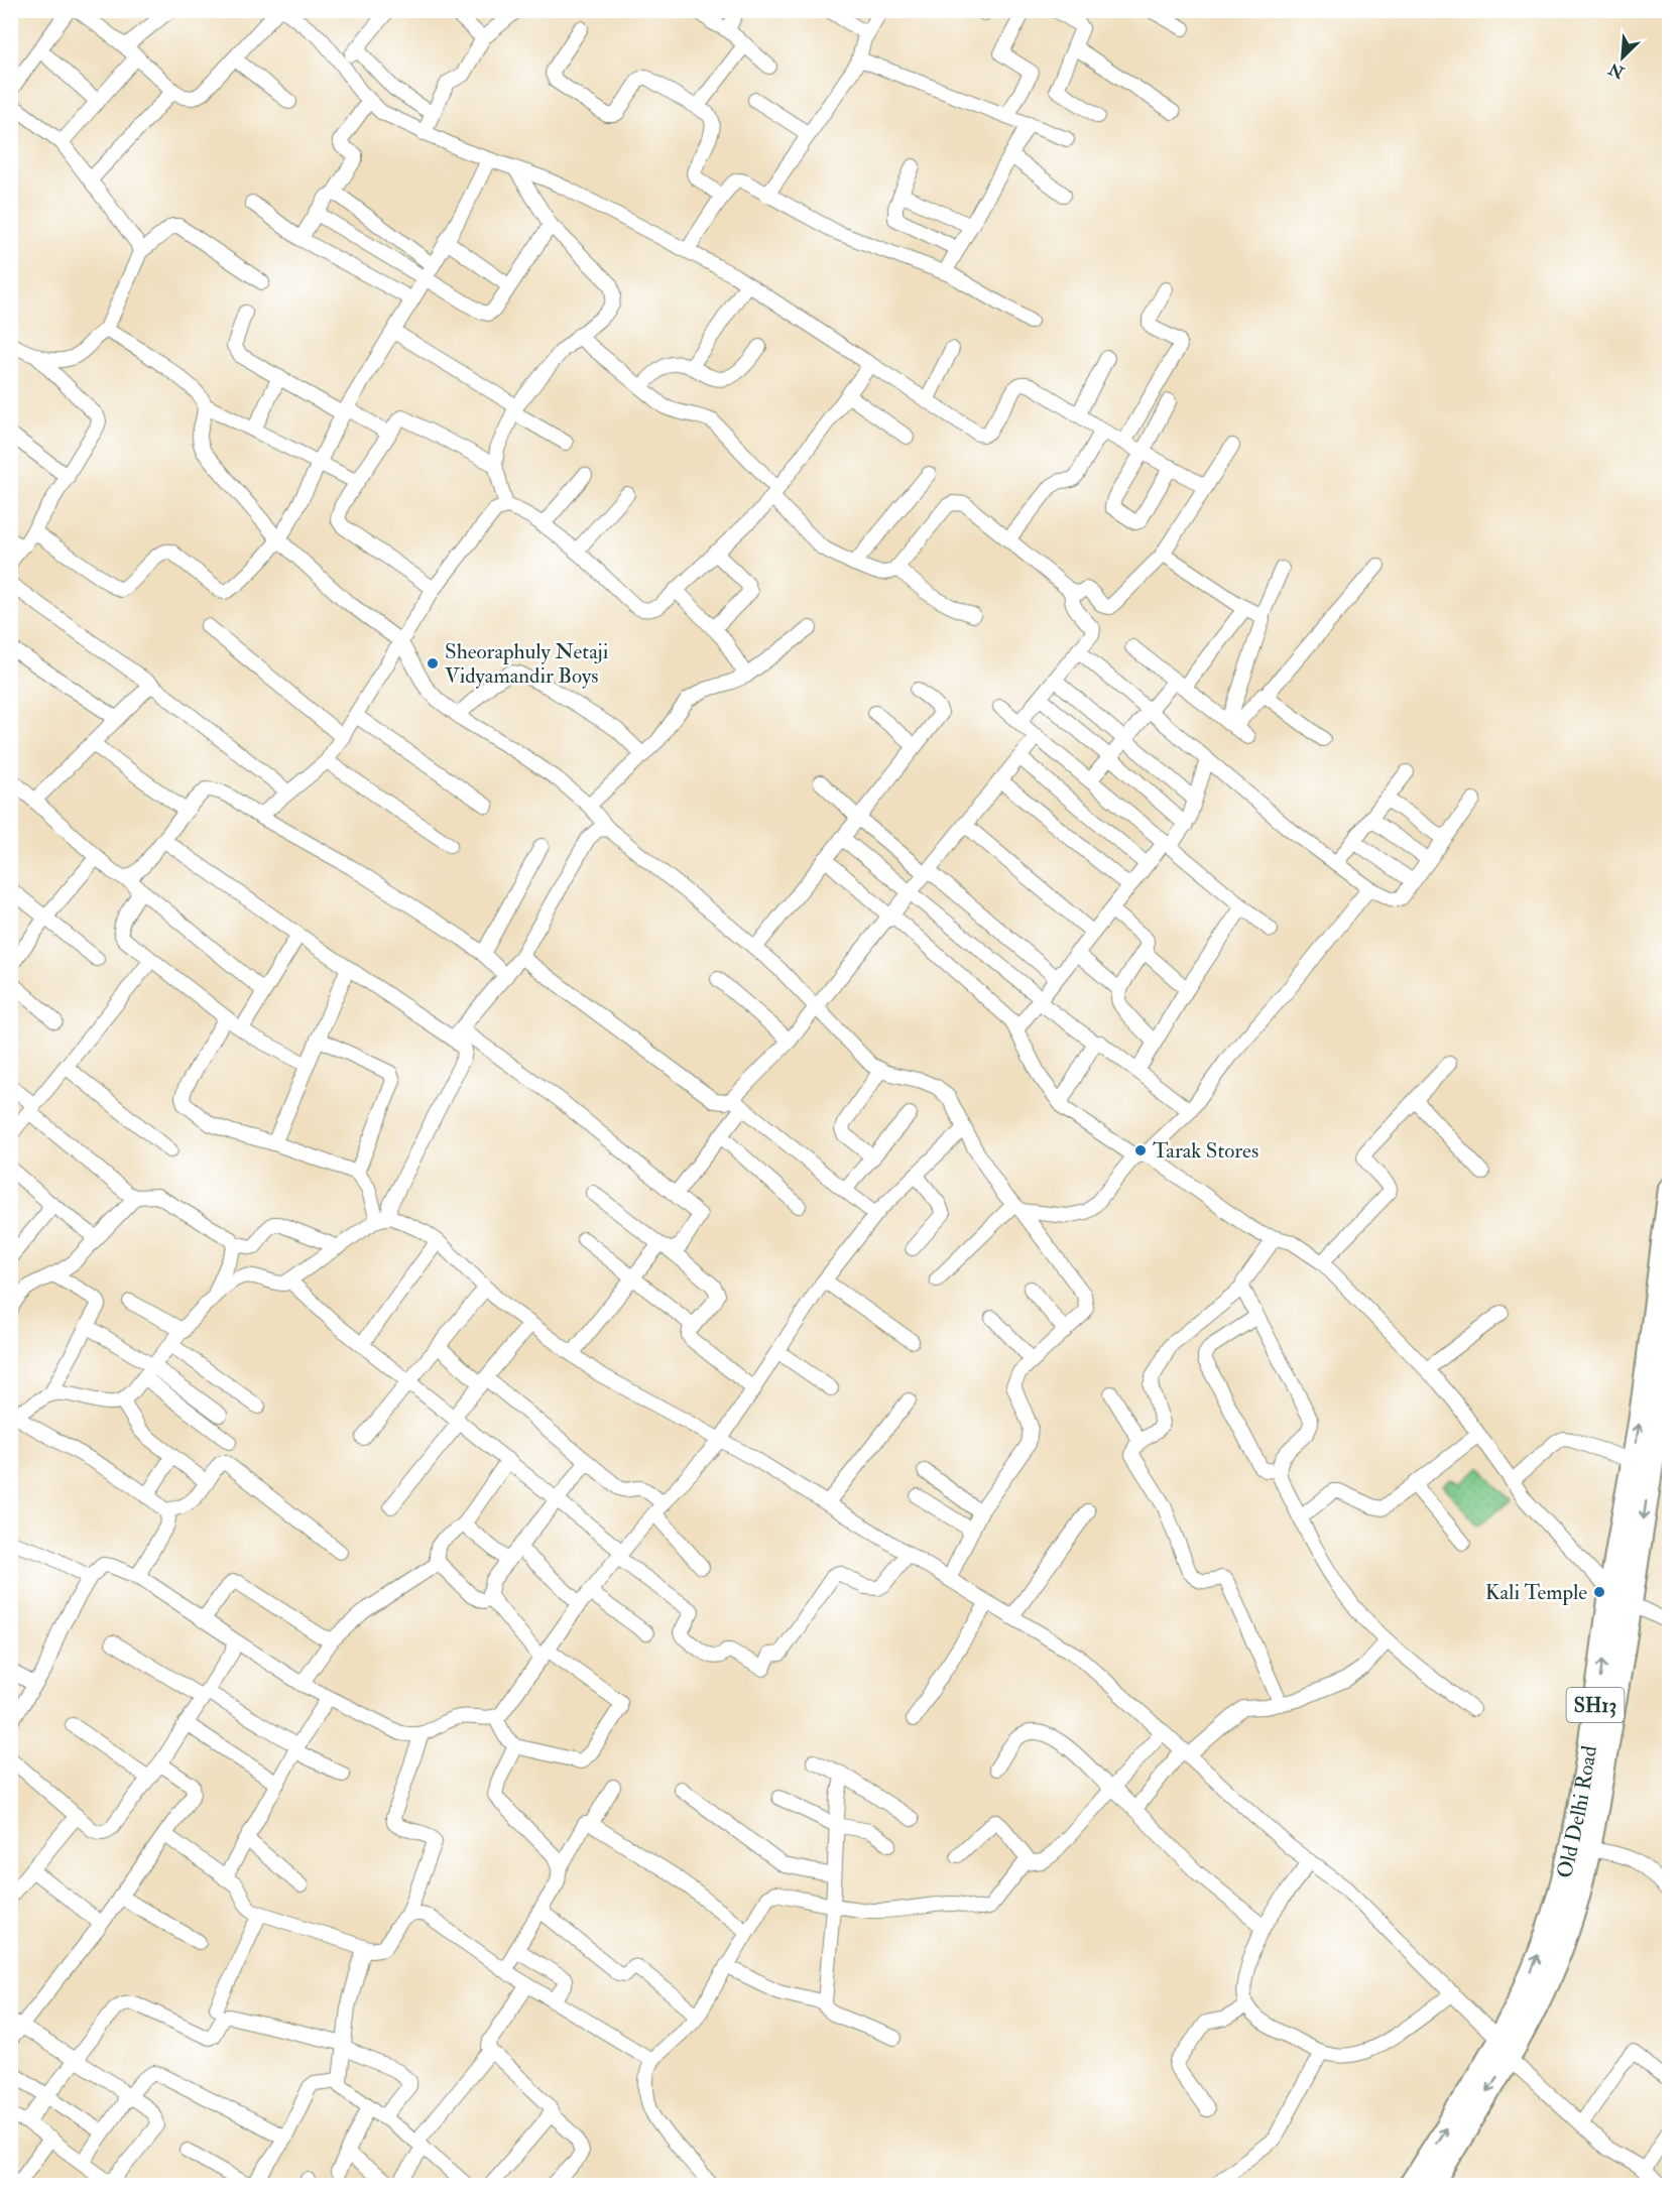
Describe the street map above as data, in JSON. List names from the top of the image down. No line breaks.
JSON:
{"streets":{"main road":["SH13","Old Delhi Road"]},"places":["Sheoraphuly Netaji Vidyamandir Boys","Tarak Stores","Kali Temple"],"north":"bottom left"}
